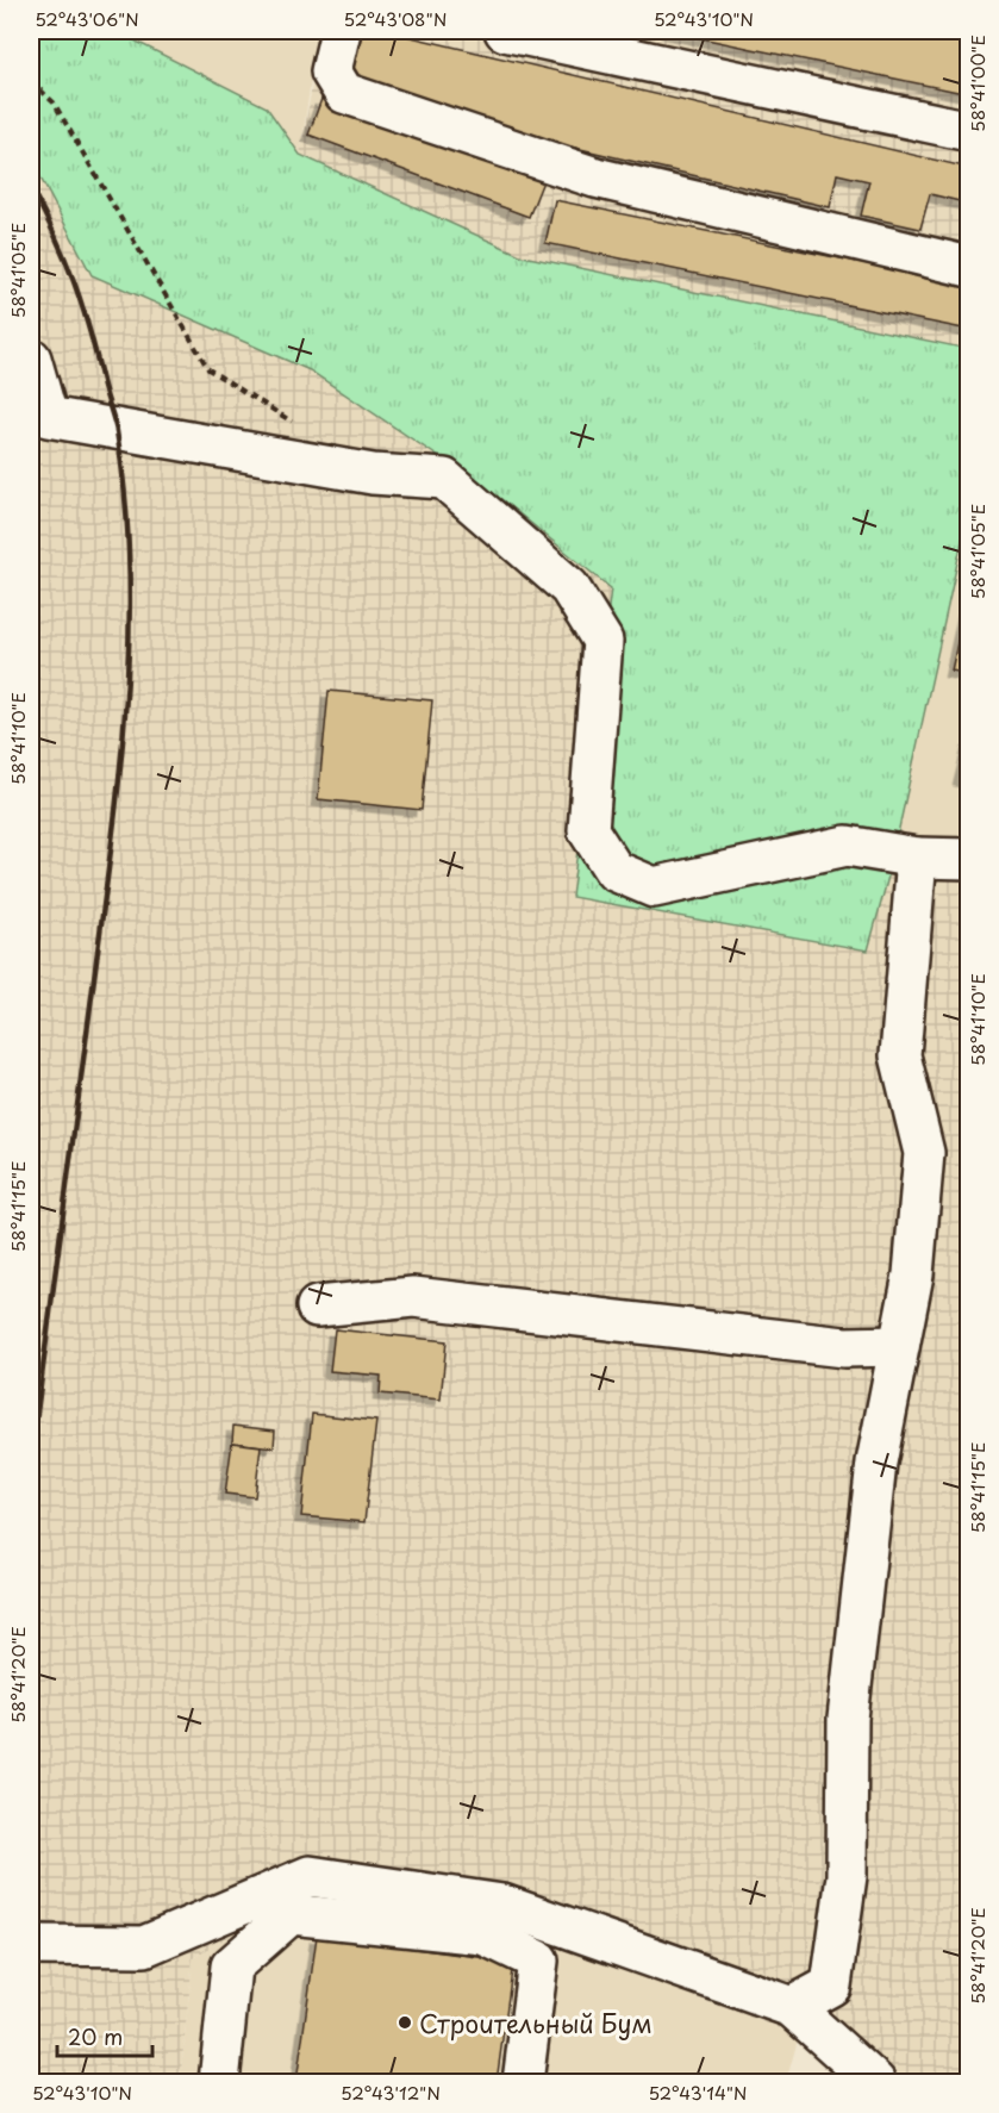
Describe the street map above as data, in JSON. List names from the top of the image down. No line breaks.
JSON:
{"places":["Строительный Бум"],"scale_bar":"20 m","coordinates":["52°43'06\"N","52°43'08\"N","52°43'10\"N","58°41'00\"E","58°41'05\"E","58°41'10\"E","58°41'15\"E","58°41'20\"E","52°43'12\"N","52°43'14\"N"]}
